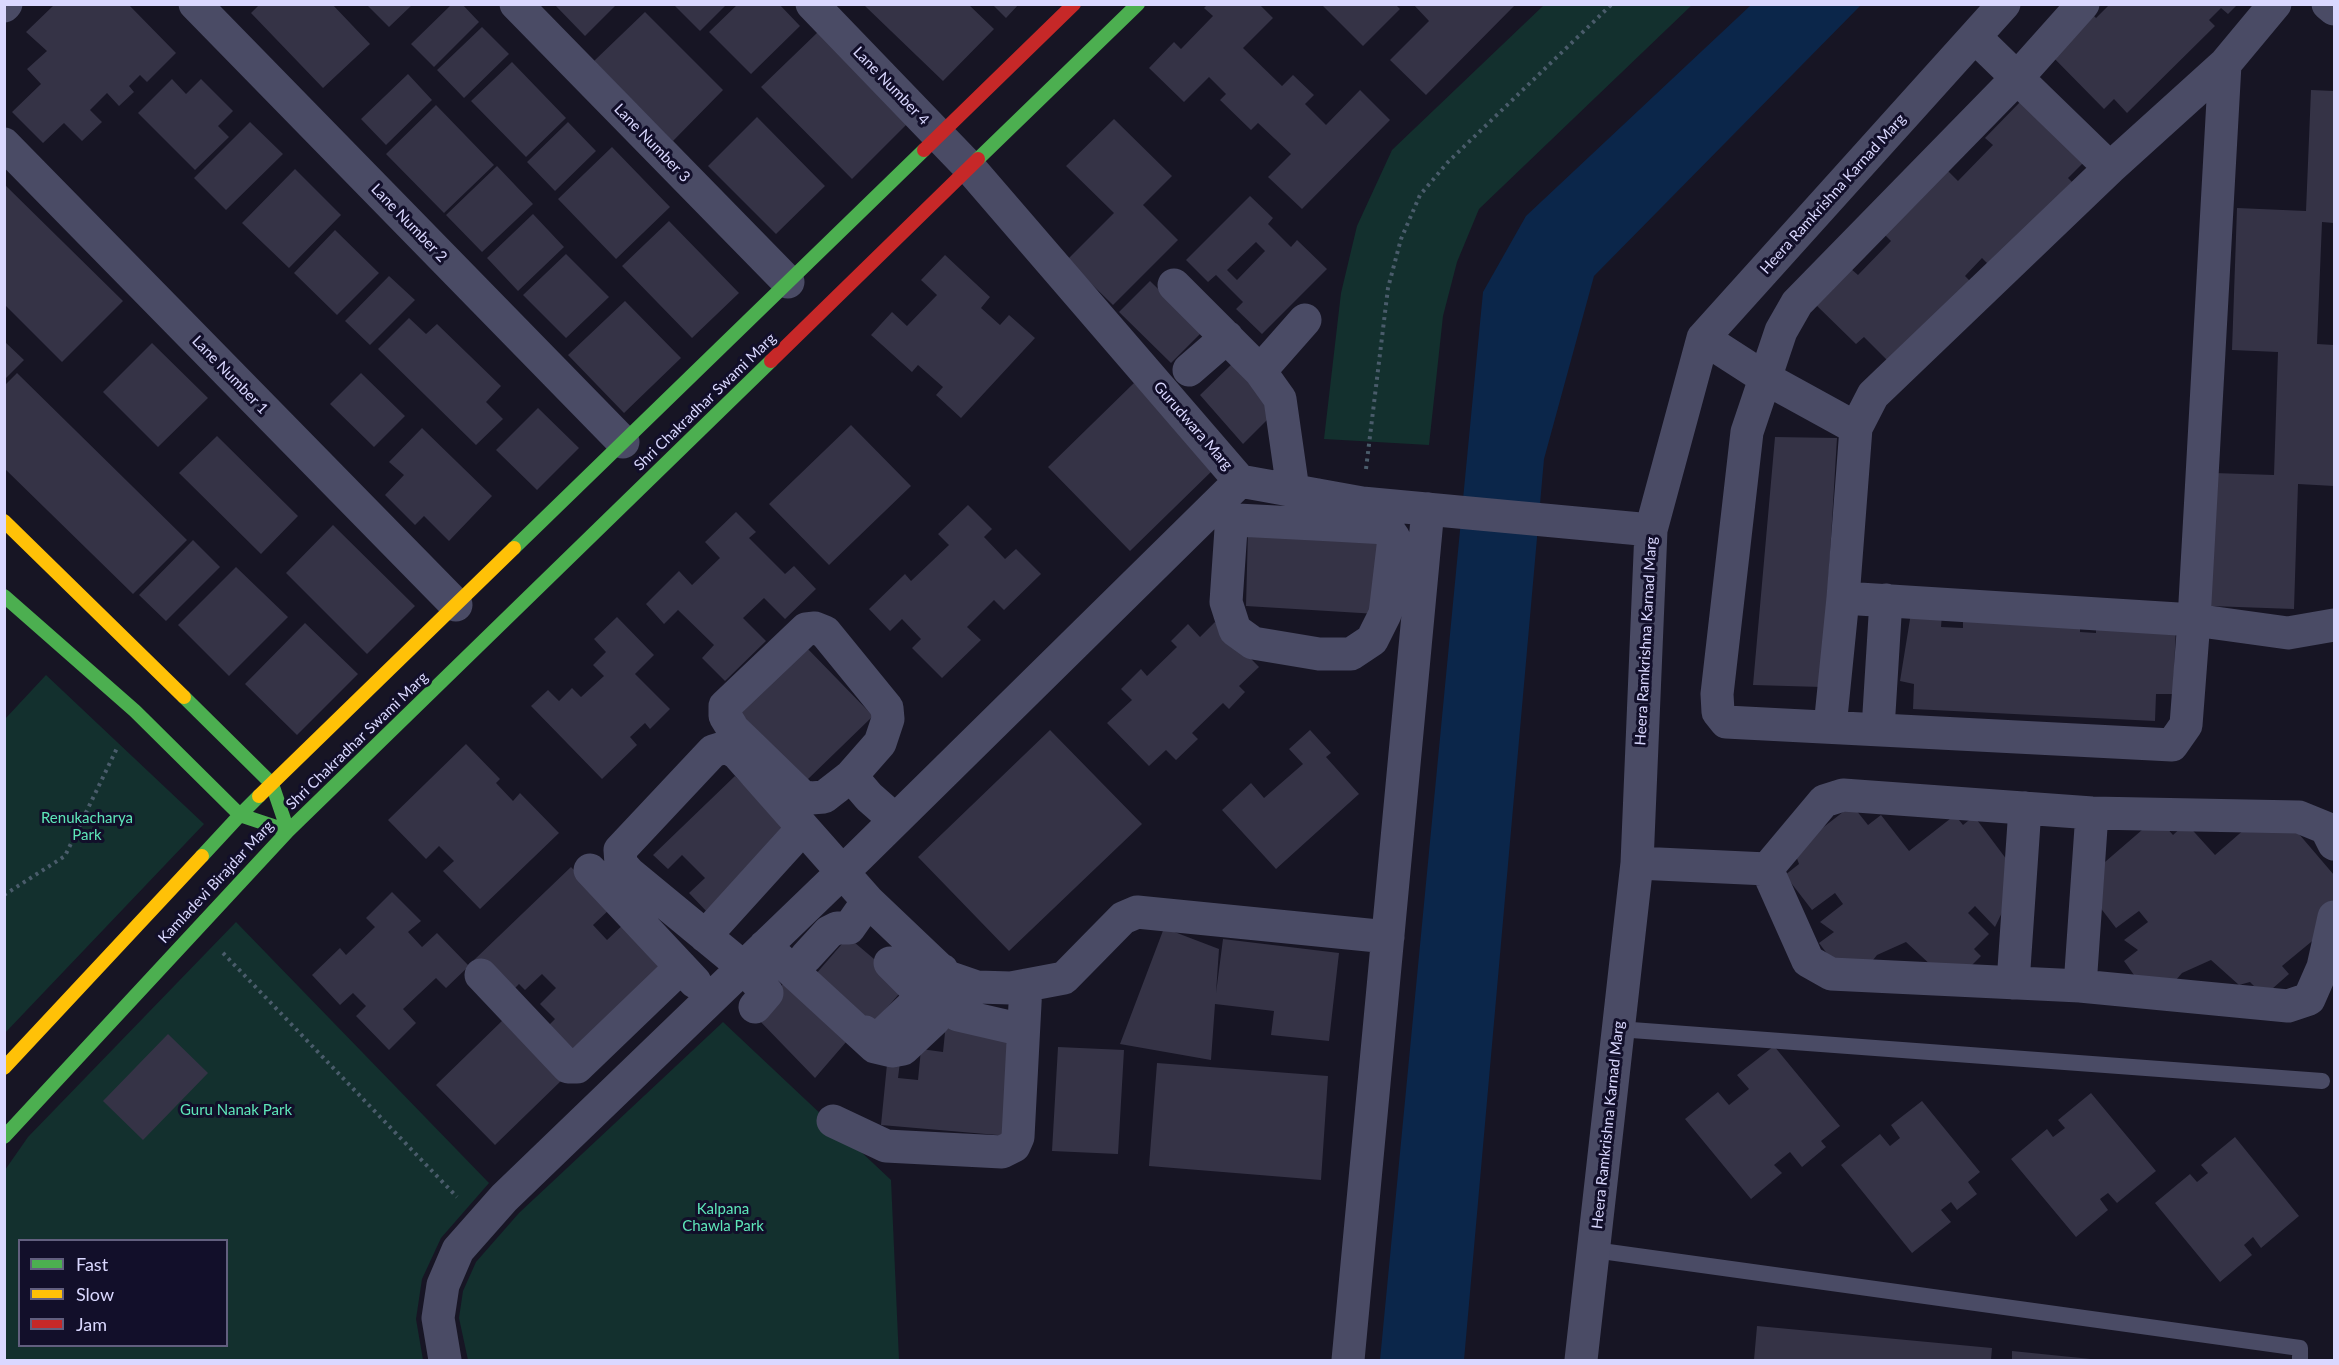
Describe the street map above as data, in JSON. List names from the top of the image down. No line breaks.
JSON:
{"streets":{"street":["Lane Number 4","Lane Number 3","Heera Ramkrishna Karnad Marg","Lane Number 2","Lane Number 1","Shri Chakradhar Swami Marg","Gurudwara Marg","Kamladevi Birajdar Marg"]},"crossings":[["Lane Number 4","Shri Chakradhar Swami Marg"],["Lane Number 4","Gurudwara Marg"],["Lane Number 3","Shri Chakradhar Swami Marg"],["Heera Ramkrishna Karnad Marg","Gurudwara Marg"],["Lane Number 2","Shri Chakradhar Swami Marg"],["Lane Number 1","Shri Chakradhar Swami Marg"],["Shri Chakradhar Swami Marg","Gurudwara Marg"],["Shri Chakradhar Swami Marg","Kamladevi Birajdar Marg"]],"parks":["Renukacharya Park","Guru Nanak Park","Kalpana Chawla Park"],"legend":["Fast","Slow","Jam"]}
